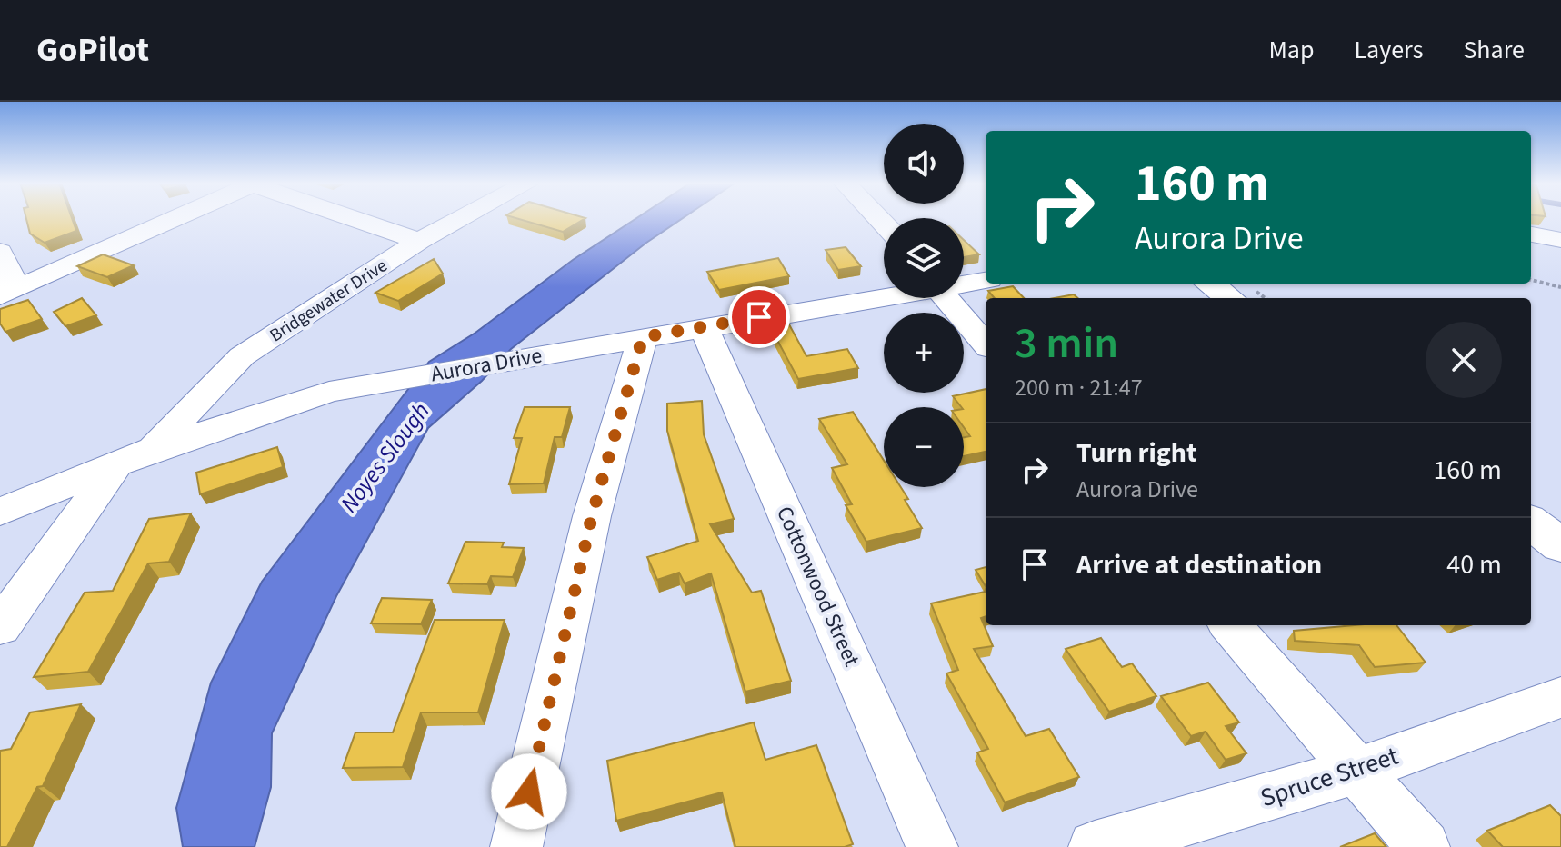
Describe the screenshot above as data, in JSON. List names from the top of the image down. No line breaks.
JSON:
{"streets":{"street":["Bridgewater Drive","Aurora Drive","Cottonwood Street","Spruce Street"]},"crossings":[["Bridgewater Drive","Aurora Drive"],["Aurora Drive","Cottonwood Street"]],"water":["Noyes Slough"],"page":{"header":"GoPilot","nav":["Map","Layers","Share"],"map_buttons":["+","−"],"turn":["160 m","Aurora Drive"],"heading":["3 min","200 m · 21:47"],"list":[{"name":"Turn right","note":"Aurora Drive","value":"160 m"},{"name":"Arrive at destination","value":"40 m"}]}}
